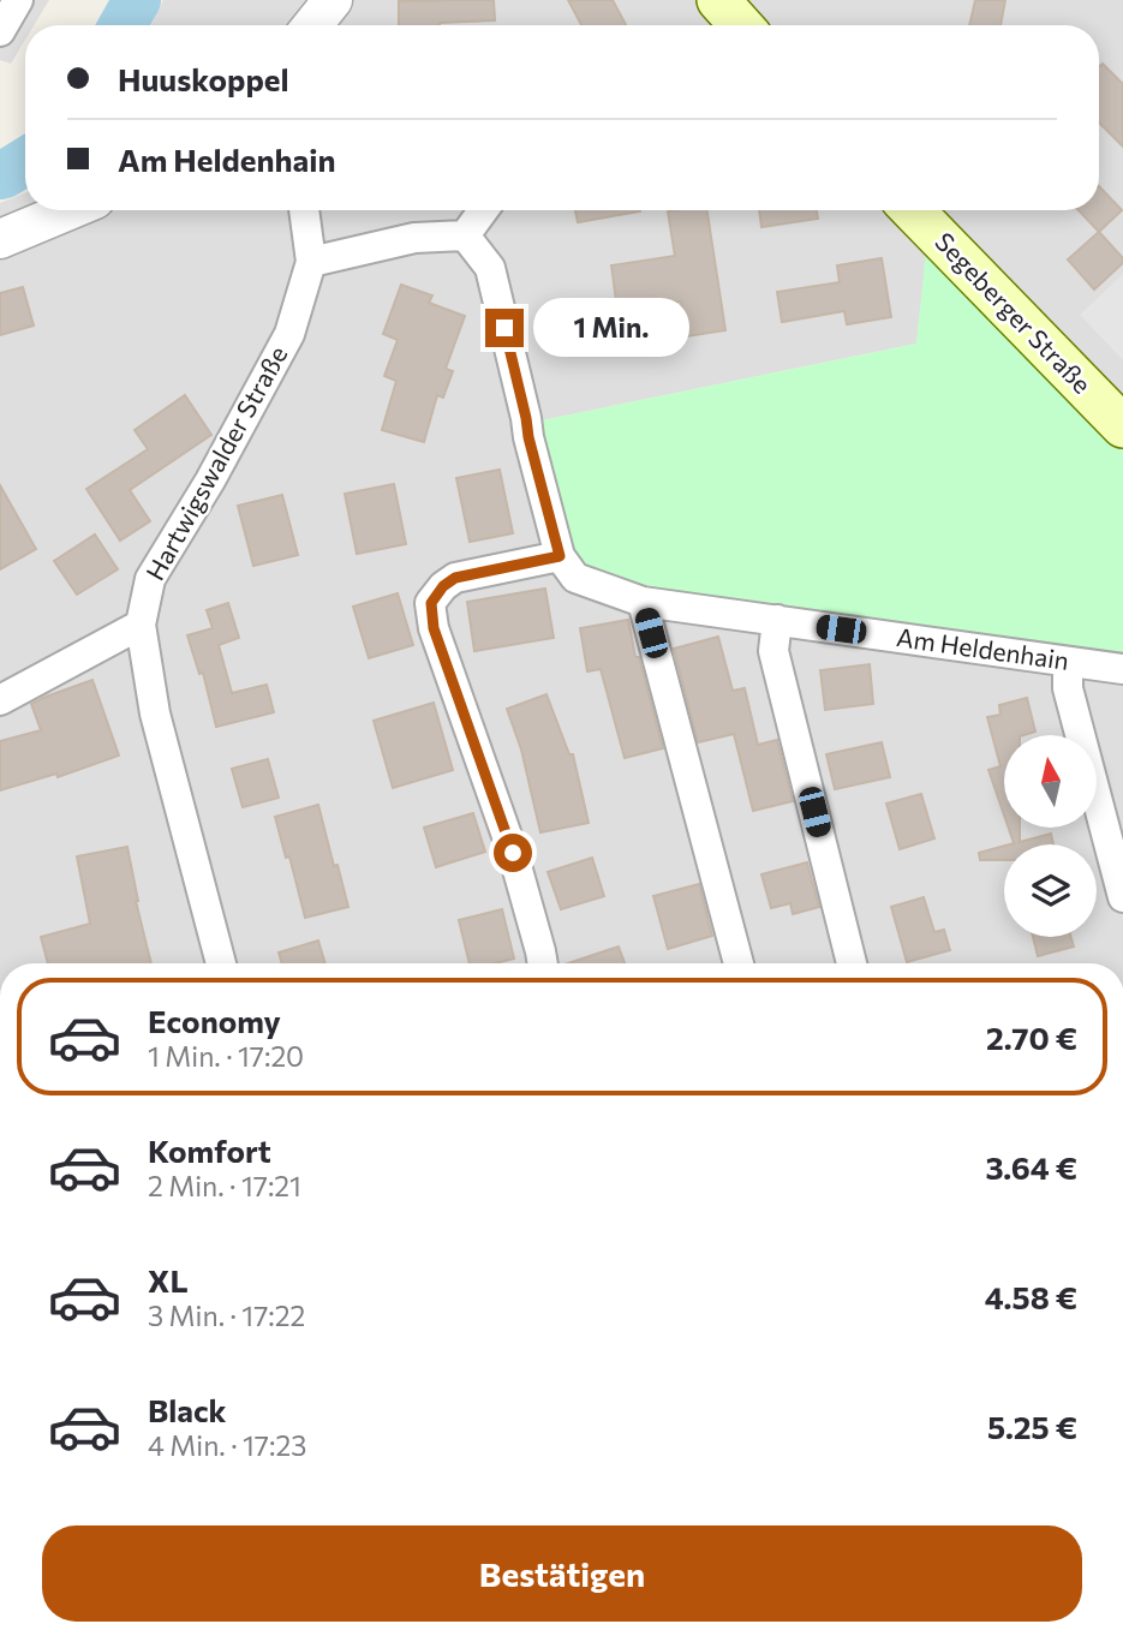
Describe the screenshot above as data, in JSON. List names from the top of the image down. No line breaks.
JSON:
{"streets":{"main road":["Segeberger Straße"],"street":["Hartwigswalder Straße","Am Heldenhain"]},"north":"top","page":{"banner":["Huuskoppel","Am Heldenhain"],"bubble":"1 Min.","list":[{"name":"Economy","note":"1 Min. · 17:20","value":"2.70 €"},{"name":"Komfort","note":"2 Min. · 17:21","value":"3.64 €"},{"name":"XL","note":"3 Min. · 17:22","value":"4.58 €"},{"name":"Black","note":"4 Min. · 17:23","value":"5.25 €"}],"buttons":"Bestätigen"}}
